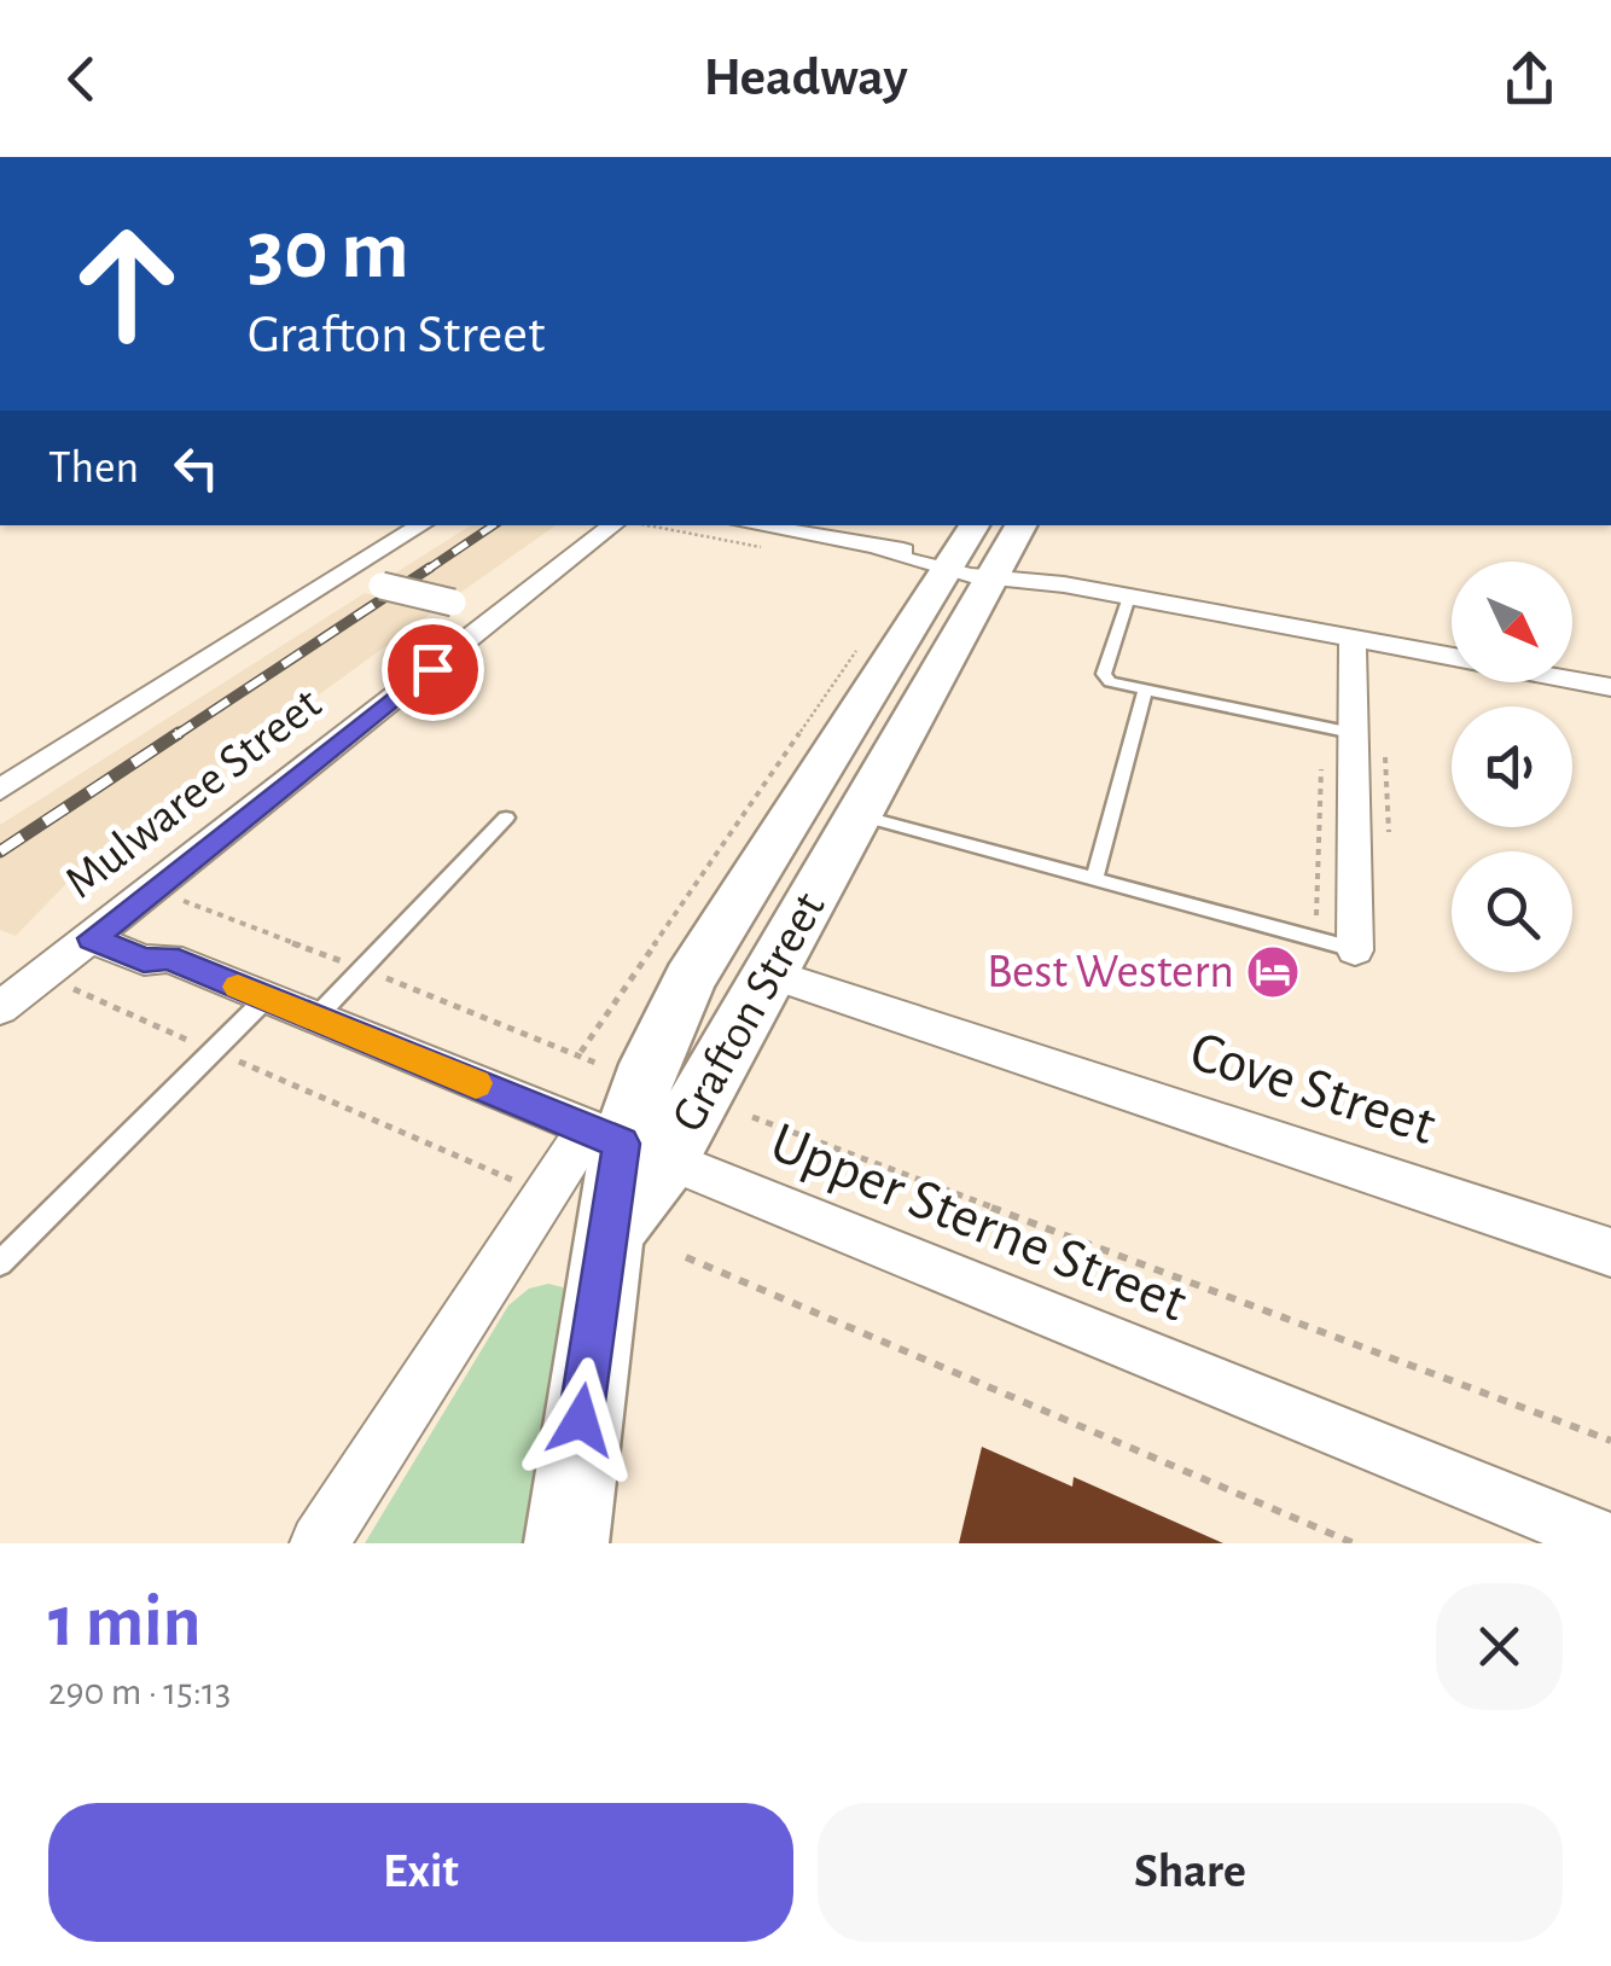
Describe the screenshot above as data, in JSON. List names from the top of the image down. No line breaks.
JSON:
{"streets":{"street":["Mulwaree Street","Grafton Street","Cove Street","Upper Sterne Street"]},"crossings":[["Mulwaree Street","Upper Sterne Street"],["Grafton Street","Cove Street"],["Grafton Street","Upper Sterne Street"]],"places":{"hotel":["Best Western"]},"north":"bottom right","page":{"header":"Headway","turn":["30 m","Grafton Street"],"then":"Then","heading":["1 min","290 m · 15:13"],"buttons":["Exit","Share"]}}
